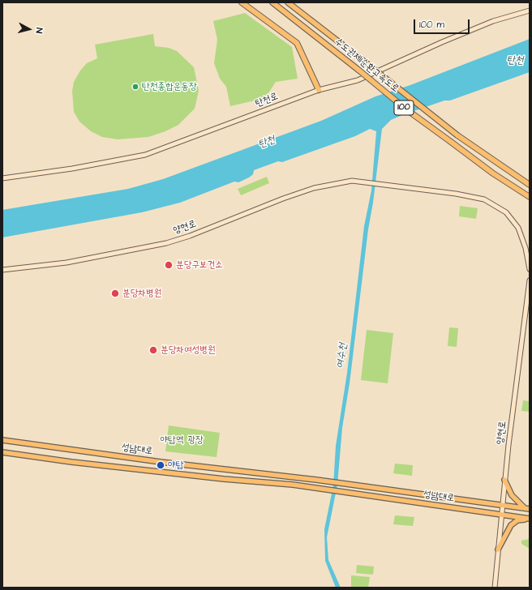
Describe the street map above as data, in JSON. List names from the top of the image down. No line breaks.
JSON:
{"streets":{"highway":["수도권제1순환고속도로","100"],"main road":["탄천로","양현로","성남대로"]},"crossings":[["양현로","성남대로"]],"water":["탄천","여수천"],"parks":["야탑역 광장"],"places":["탄천종합운동장","분당구보건소","분당차병원","분당차여성병원","야탑"],"scale_bar":"100 m","north":"right"}
